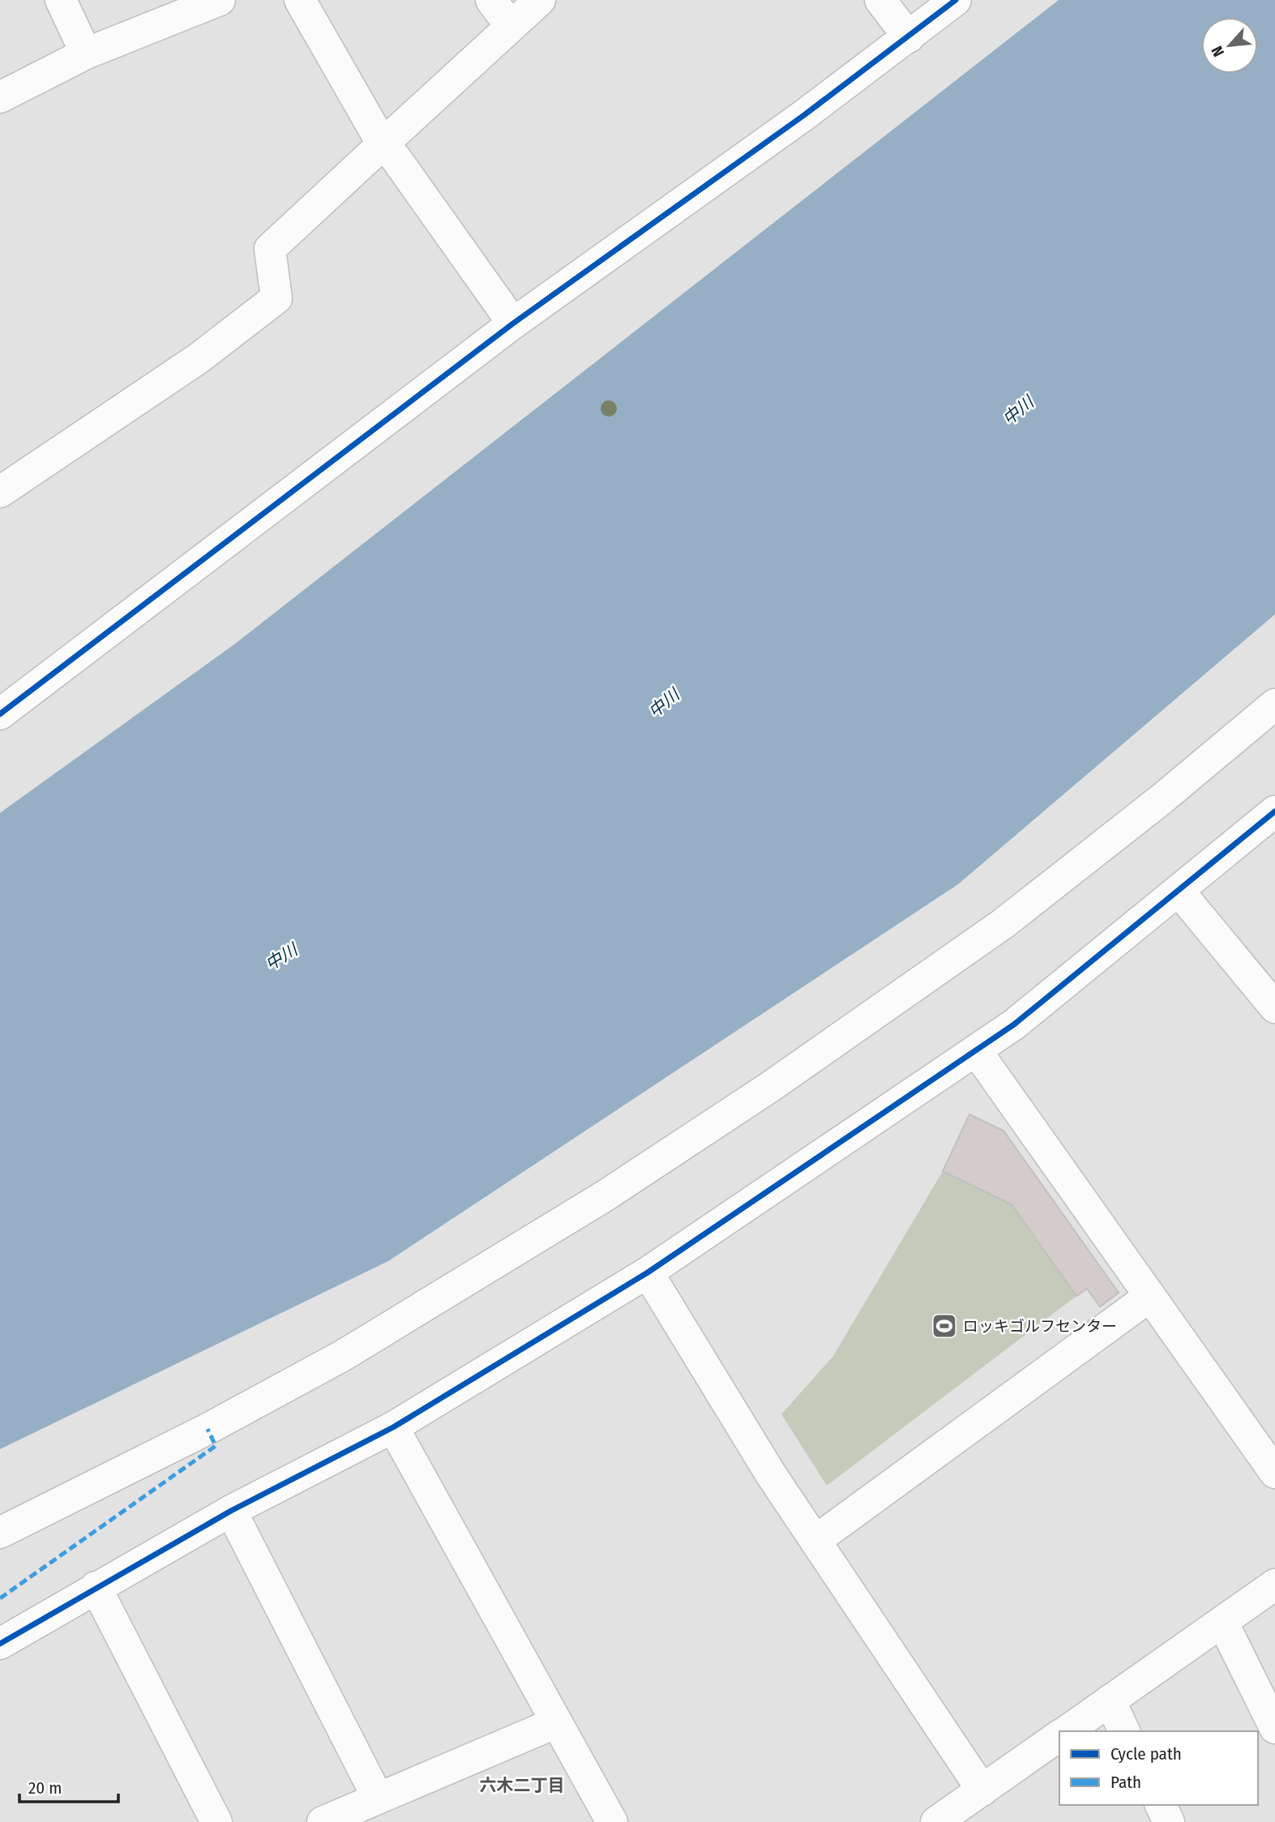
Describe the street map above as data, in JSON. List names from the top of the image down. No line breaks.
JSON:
{"districts":["六木二丁目"],"water":["中川"],"places":{"sports":["ロッキゴルフセンター"]},"legend":["Cycle path","Path"],"scale_bar":"20 m","north":"bottom left"}
